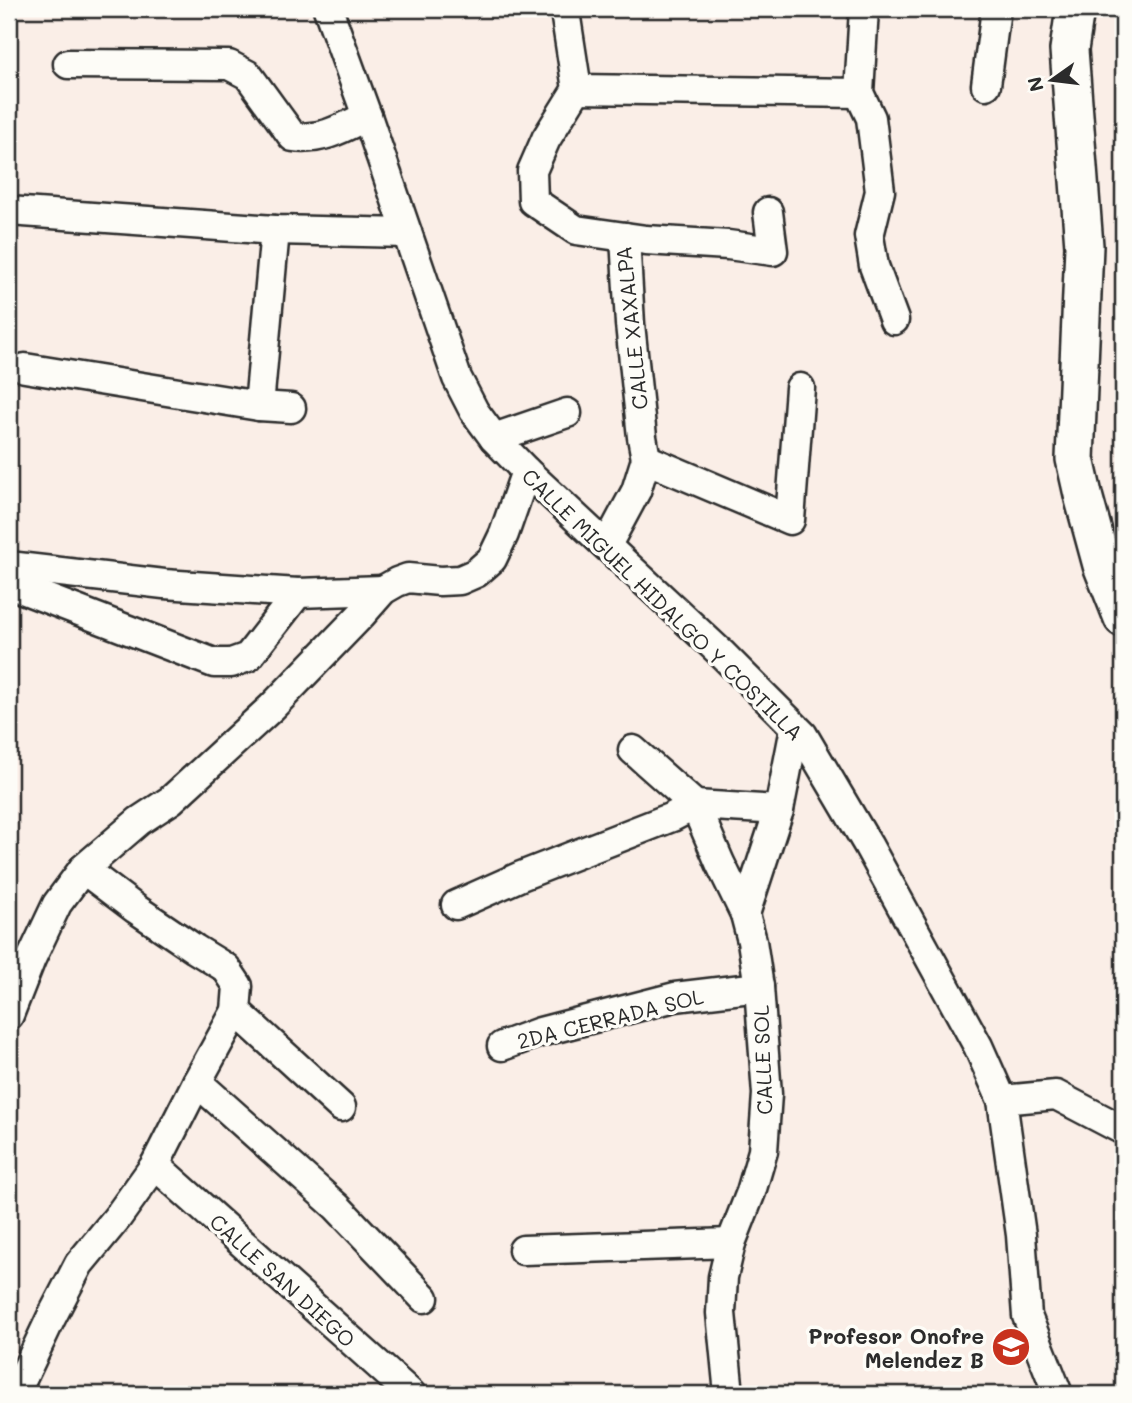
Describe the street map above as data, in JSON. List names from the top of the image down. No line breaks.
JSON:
{"streets":{"street":["CALLE XAXALPA","CALLE MIGUEL HIDALGO Y COSTILLA","2DA CERRADA SOL","CALLE SOL","CALLE SAN DIEGO"]},"crossings":[["CALLE XAXALPA","CALLE MIGUEL HIDALGO Y COSTILLA"],["2DA CERRADA SOL","CALLE SOL"]],"places":{"school or university":["Profesor Onofre Melendez B"]},"north":"left"}
